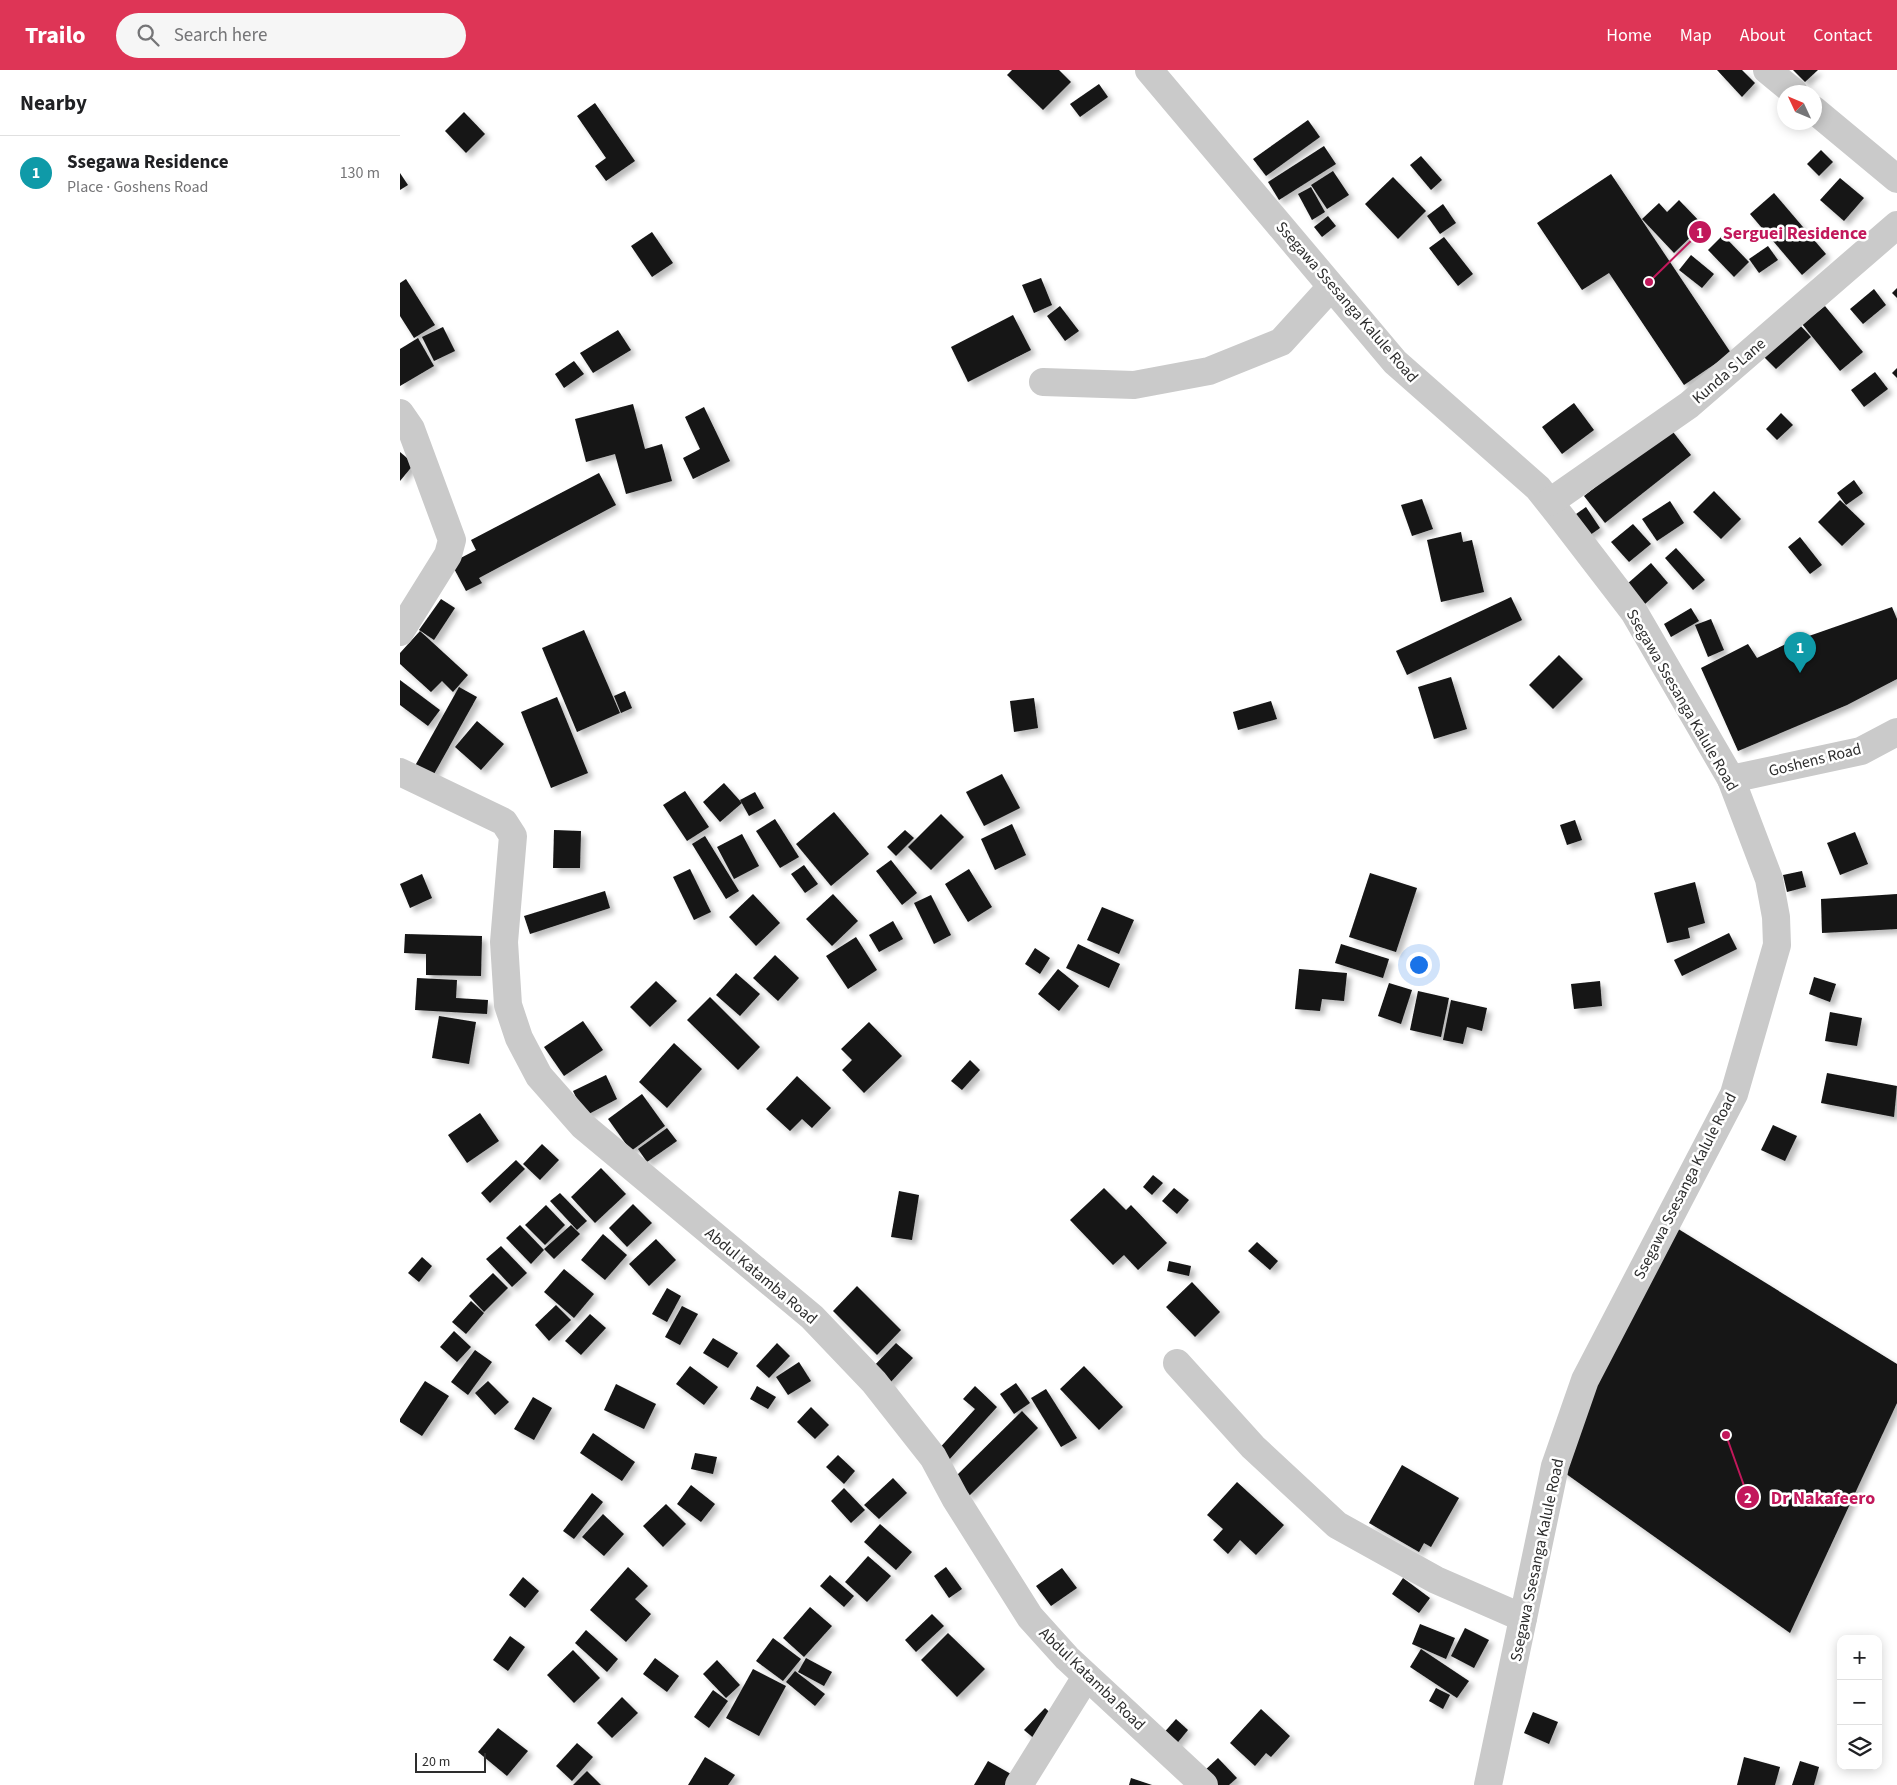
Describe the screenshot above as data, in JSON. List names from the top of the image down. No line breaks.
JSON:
{"streets":{"street":["Ssegawa Ssesanga Kalule Road","Kunda S Lane","Goshens Road","Abdul Katamba Road"]},"crossings":[["Ssegawa Ssesanga Kalule Road","Kunda S Lane"],["Ssegawa Ssesanga Kalule Road","Goshens Road"]],"places":["Serguei Residence","Dr Nakafeero"],"scale_bar":"20 m","north":"top left","page":{"header":"Trailo","search":"Search here","nav":["Home","Map","About","Contact"],"heading":"Nearby","list":[{"mark":"1","name":"Ssegawa Residence","note":"Place · Goshens Road","value":"130 m"}],"pins":"1","map_buttons":["+","−"],"scale":"20 m"}}
